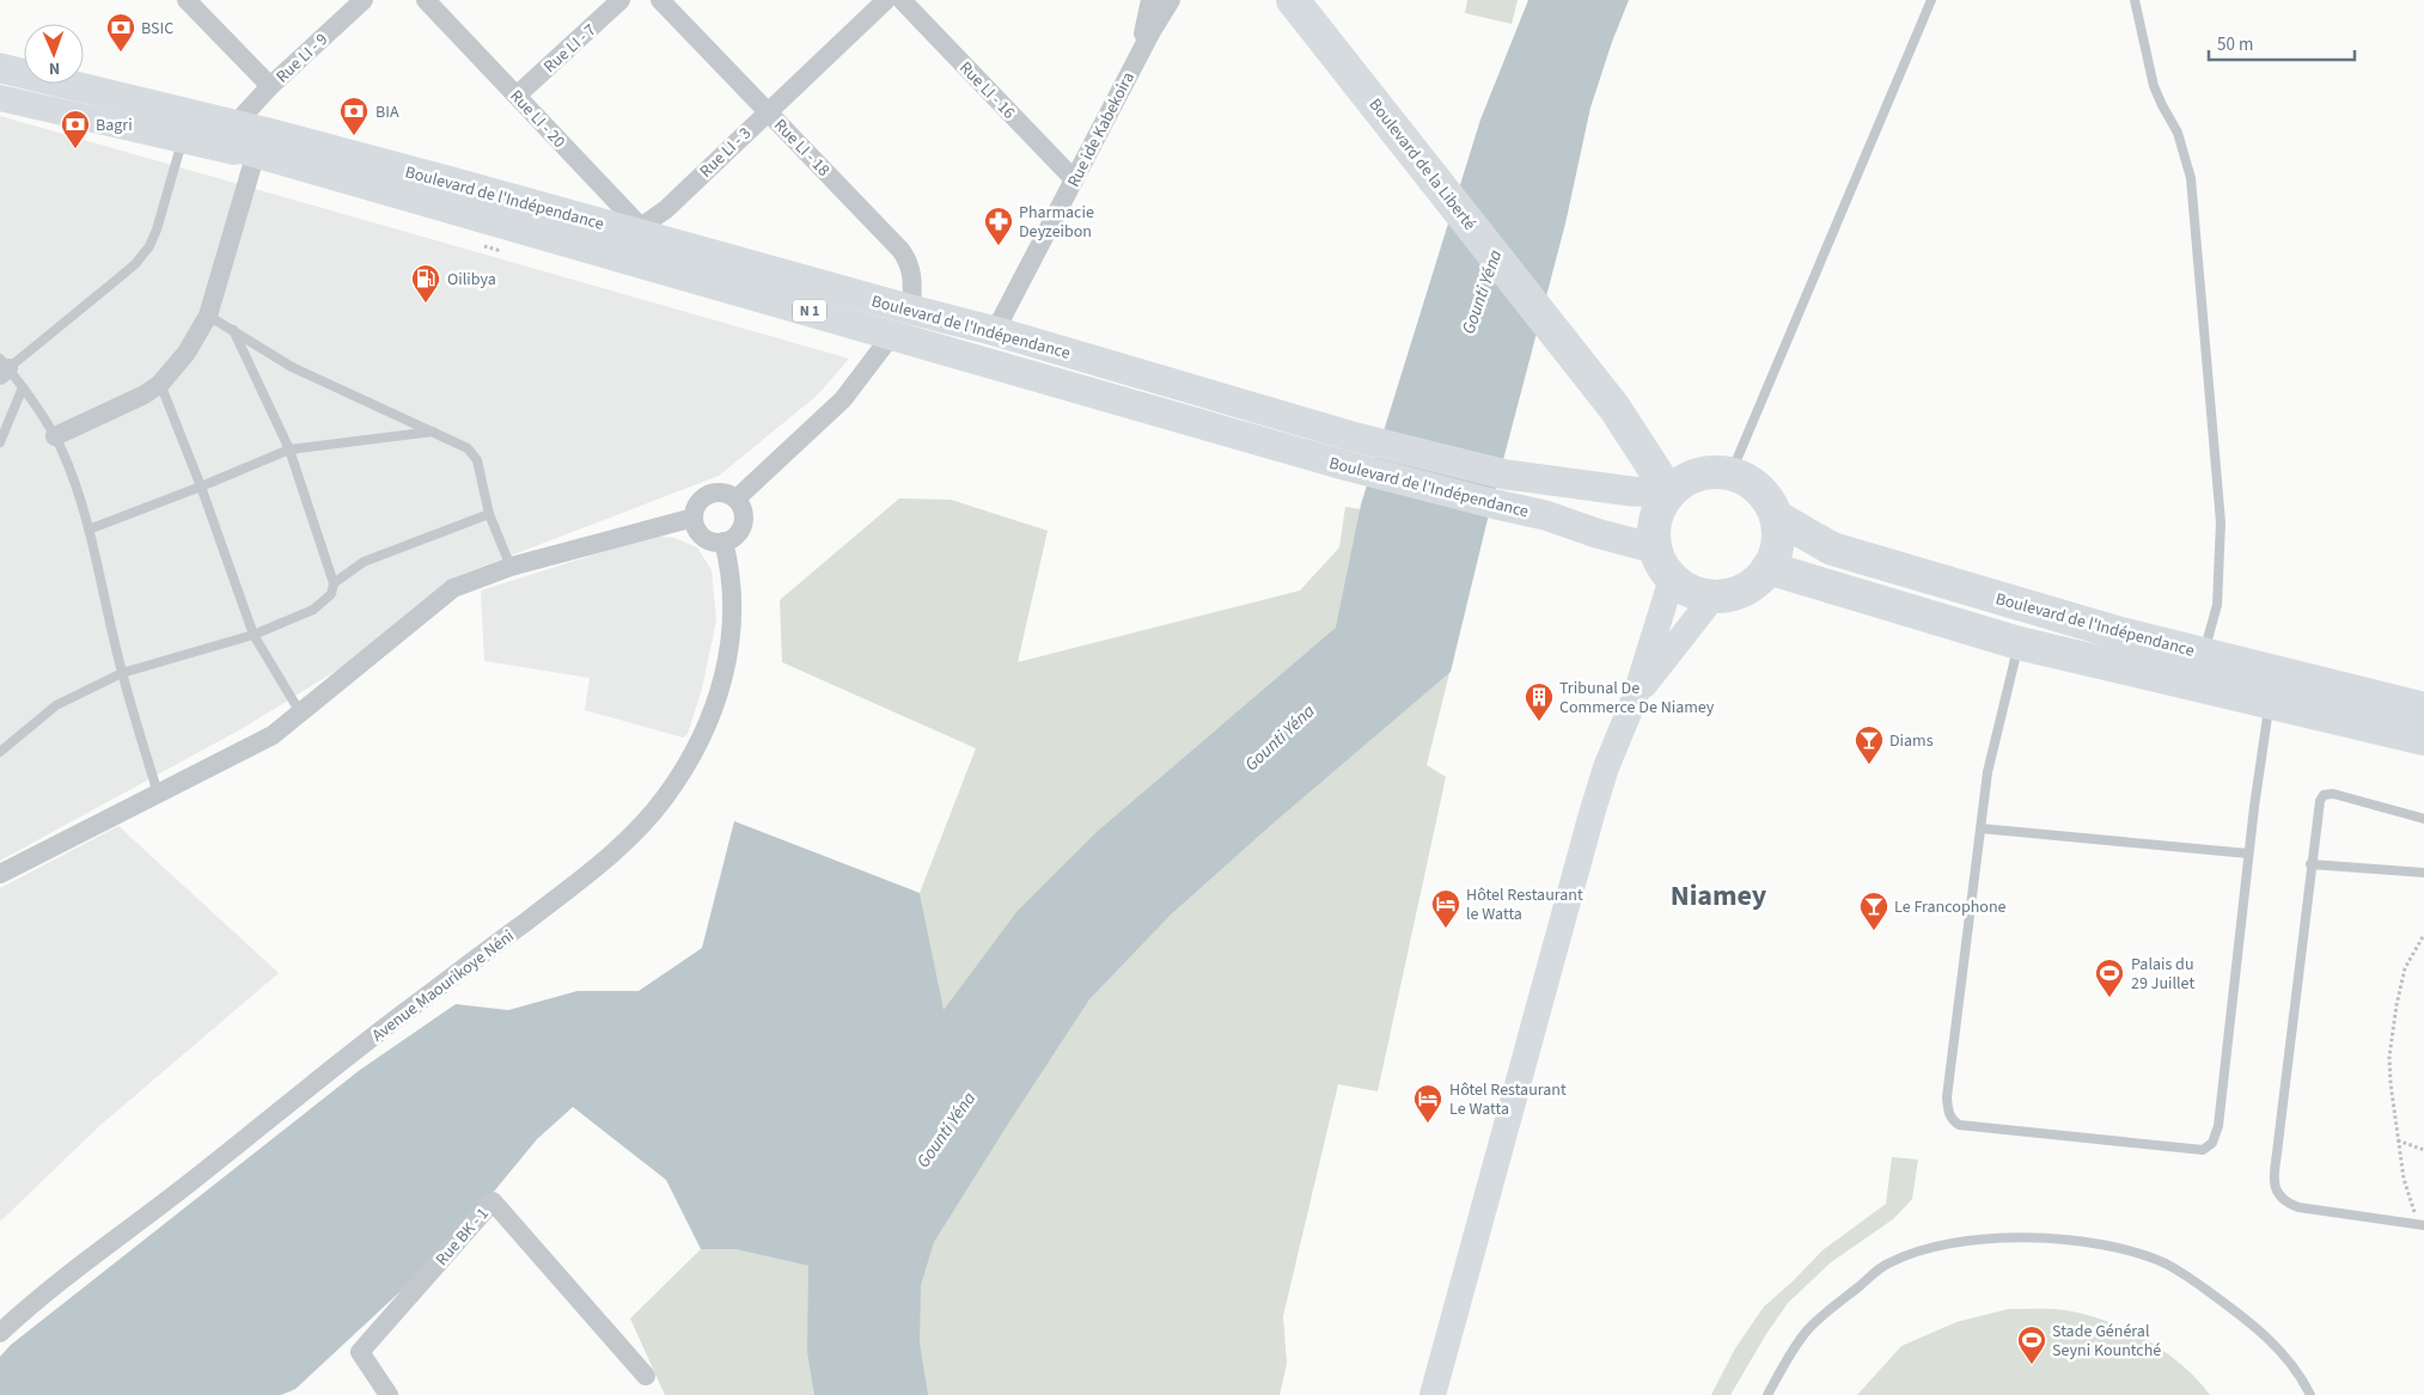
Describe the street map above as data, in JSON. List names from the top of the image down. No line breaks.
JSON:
{"streets":{"highway":["Boulevard de la Liberté","Boulevard de l'Indépendance"],"main road":["N 1"],"street":["Rue LI - 7","Rue LI - 9","Rue LI - 16","Rue LI - 20","Rue ide Kabekoira","Rue LI - 18","Rue LI - 3","Avenue Maourikoye Néni","Rue BK - 1"]},"crossings":[["Rue LI - 7","Rue LI - 20"],["Rue LI - 9","Boulevard de l'Indépendance"],["Rue LI - 16","Rue ide Kabekoira"],["Rue LI - 20","Rue LI - 3"],["Rue LI - 20","Boulevard de l'Indépendance"],["Rue ide Kabekoira","Boulevard de l'Indépendance"],["Rue LI - 18","Rue LI - 3"],["Rue LI - 18","Boulevard de l'Indépendance"],["Rue LI - 3","Boulevard de l'Indépendance"],["Boulevard de la Liberté","Boulevard de l'Indépendance"]],"districts":["Niamey"],"water":["Gounti Yéna"],"places":{"bank":["BSIC","BIA","Bagri"],"pharmacy":["Pharmacie Deyzeibon"],"fuel station":["Oilibya"],"building":["Tribunal De Commerce De Niamey"],"bar":["Diams","Le Francophone"],"hotel":["Hôtel Restaurant le Watta","Hôtel Restaurant Le Watta"],"sports":["Palais du 29 Juillet","Stade Général Seyni Kountché"]},"scale_bar":"50 m","north":"bottom"}
